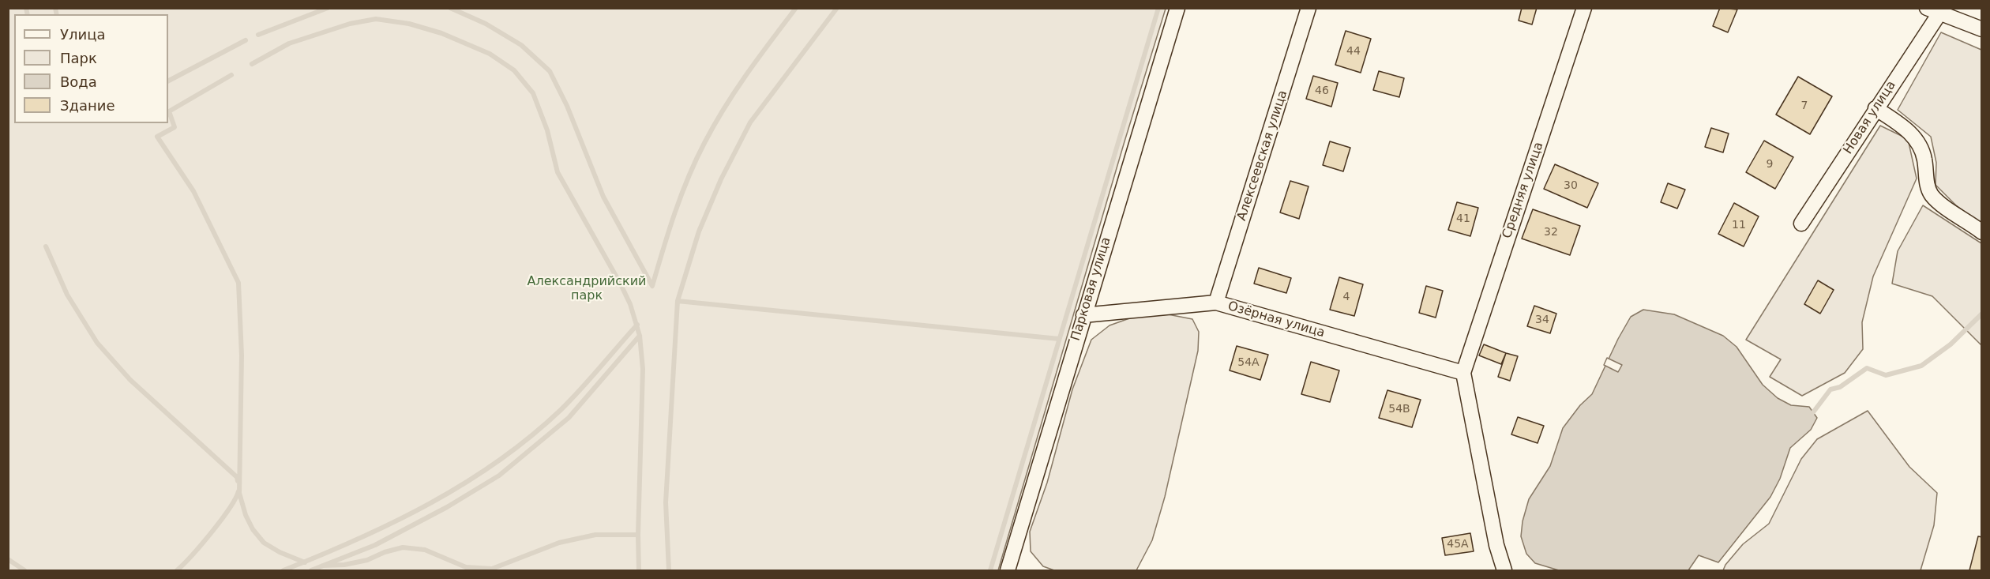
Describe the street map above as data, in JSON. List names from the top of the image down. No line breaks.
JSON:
{"streets":{"street":["Новая улица","Алексеевская улица","Средняя улица","Парковая улица","Озёрная улица"]},"crossings":[["Алексеевская улица","Озёрная улица"],["Средняя улица","Озёрная улица"],["Парковая улица","Озёрная улица"]],"parks":["Александрийский парк"],"house_numbers":["44","46","7","9","30","41","11","32","4","34","54А","54В","45А"],"legend":["Улица","Парк","Вода","Здание"]}
